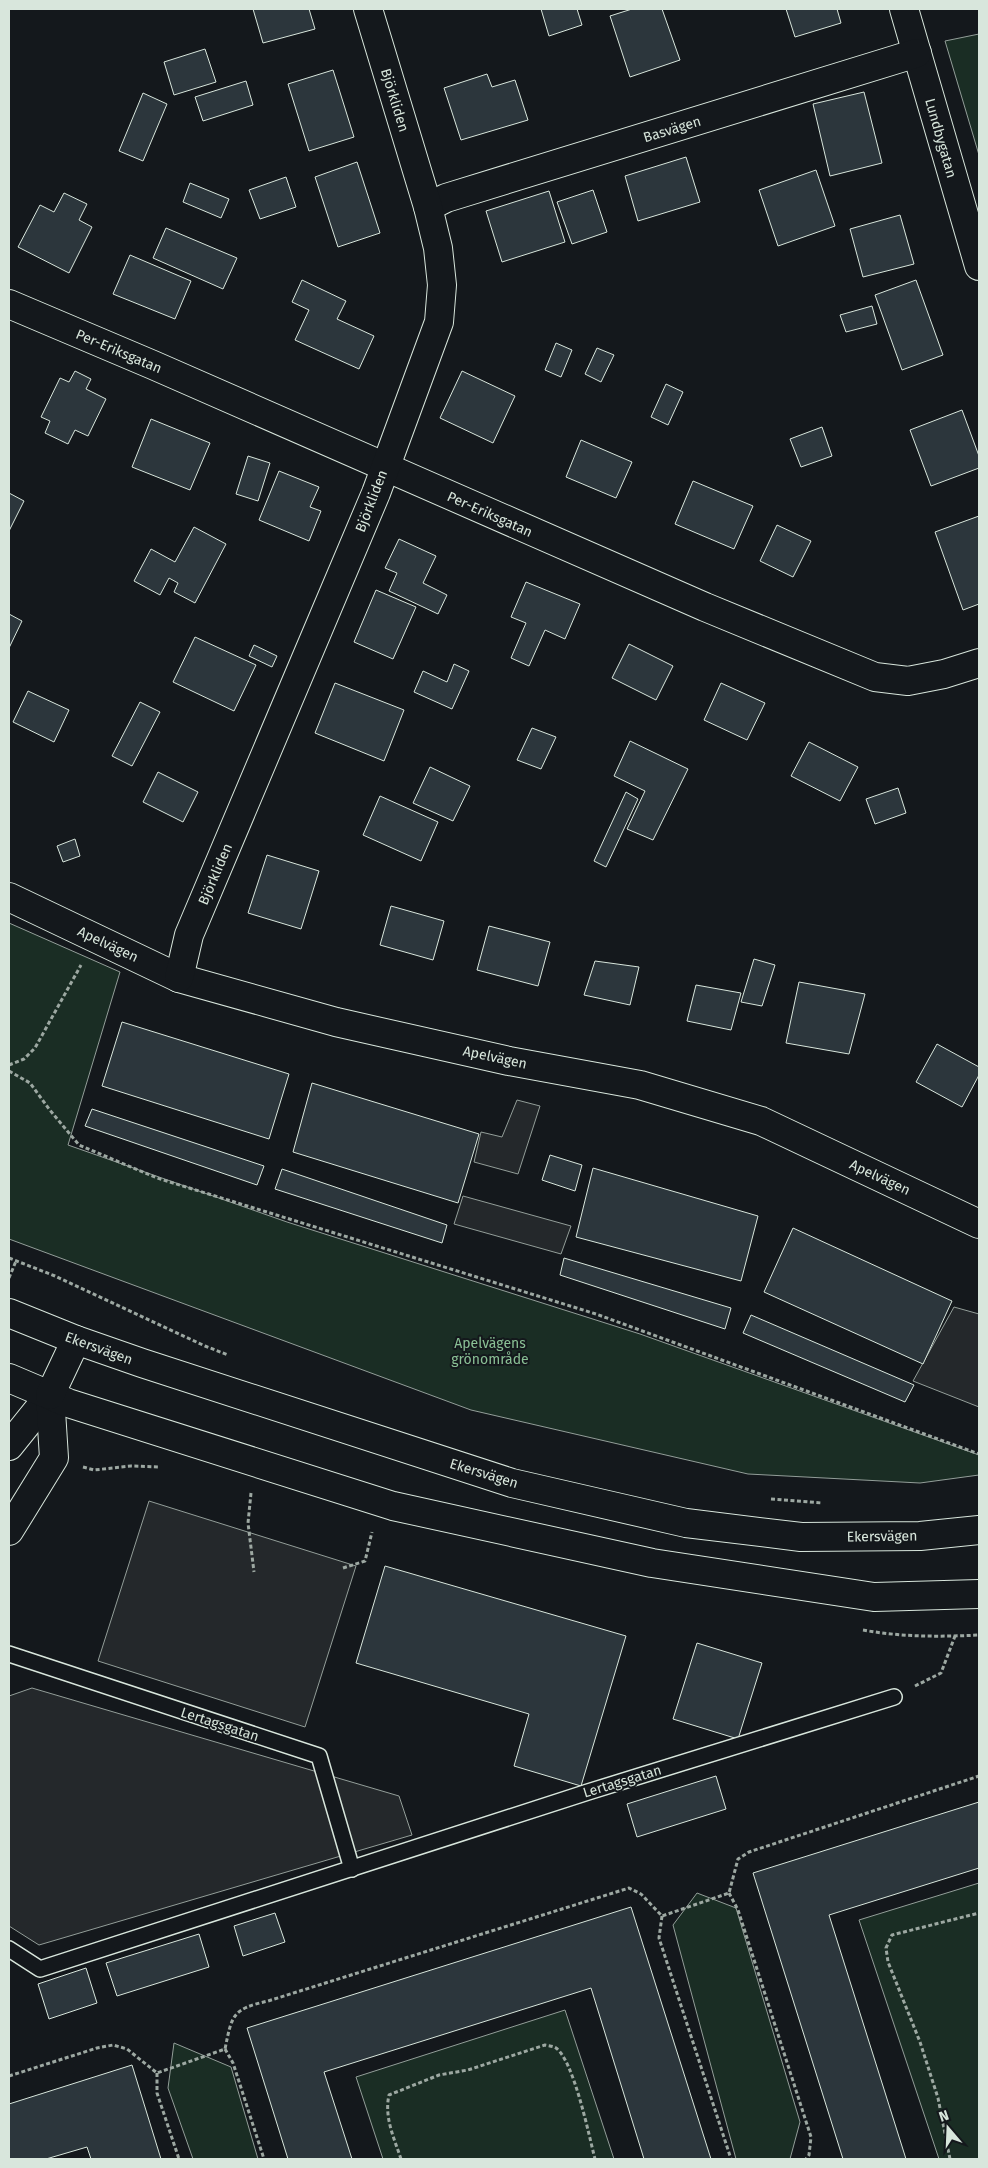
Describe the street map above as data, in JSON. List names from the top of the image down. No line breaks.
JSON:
{"streets":{"street":["Björkliden","Basvägen","Lundbygatan","Per-Eriksgatan","Apelvägen","Ekersvägen"],"lane":["Lertagsgatan"]},"crossings":[["Björkliden","Basvägen"],["Björkliden","Per-Eriksgatan"],["Björkliden","Apelvägen"],["Basvägen","Lundbygatan"]],"parks":["Apelvägens grönområde"],"north":"top"}
